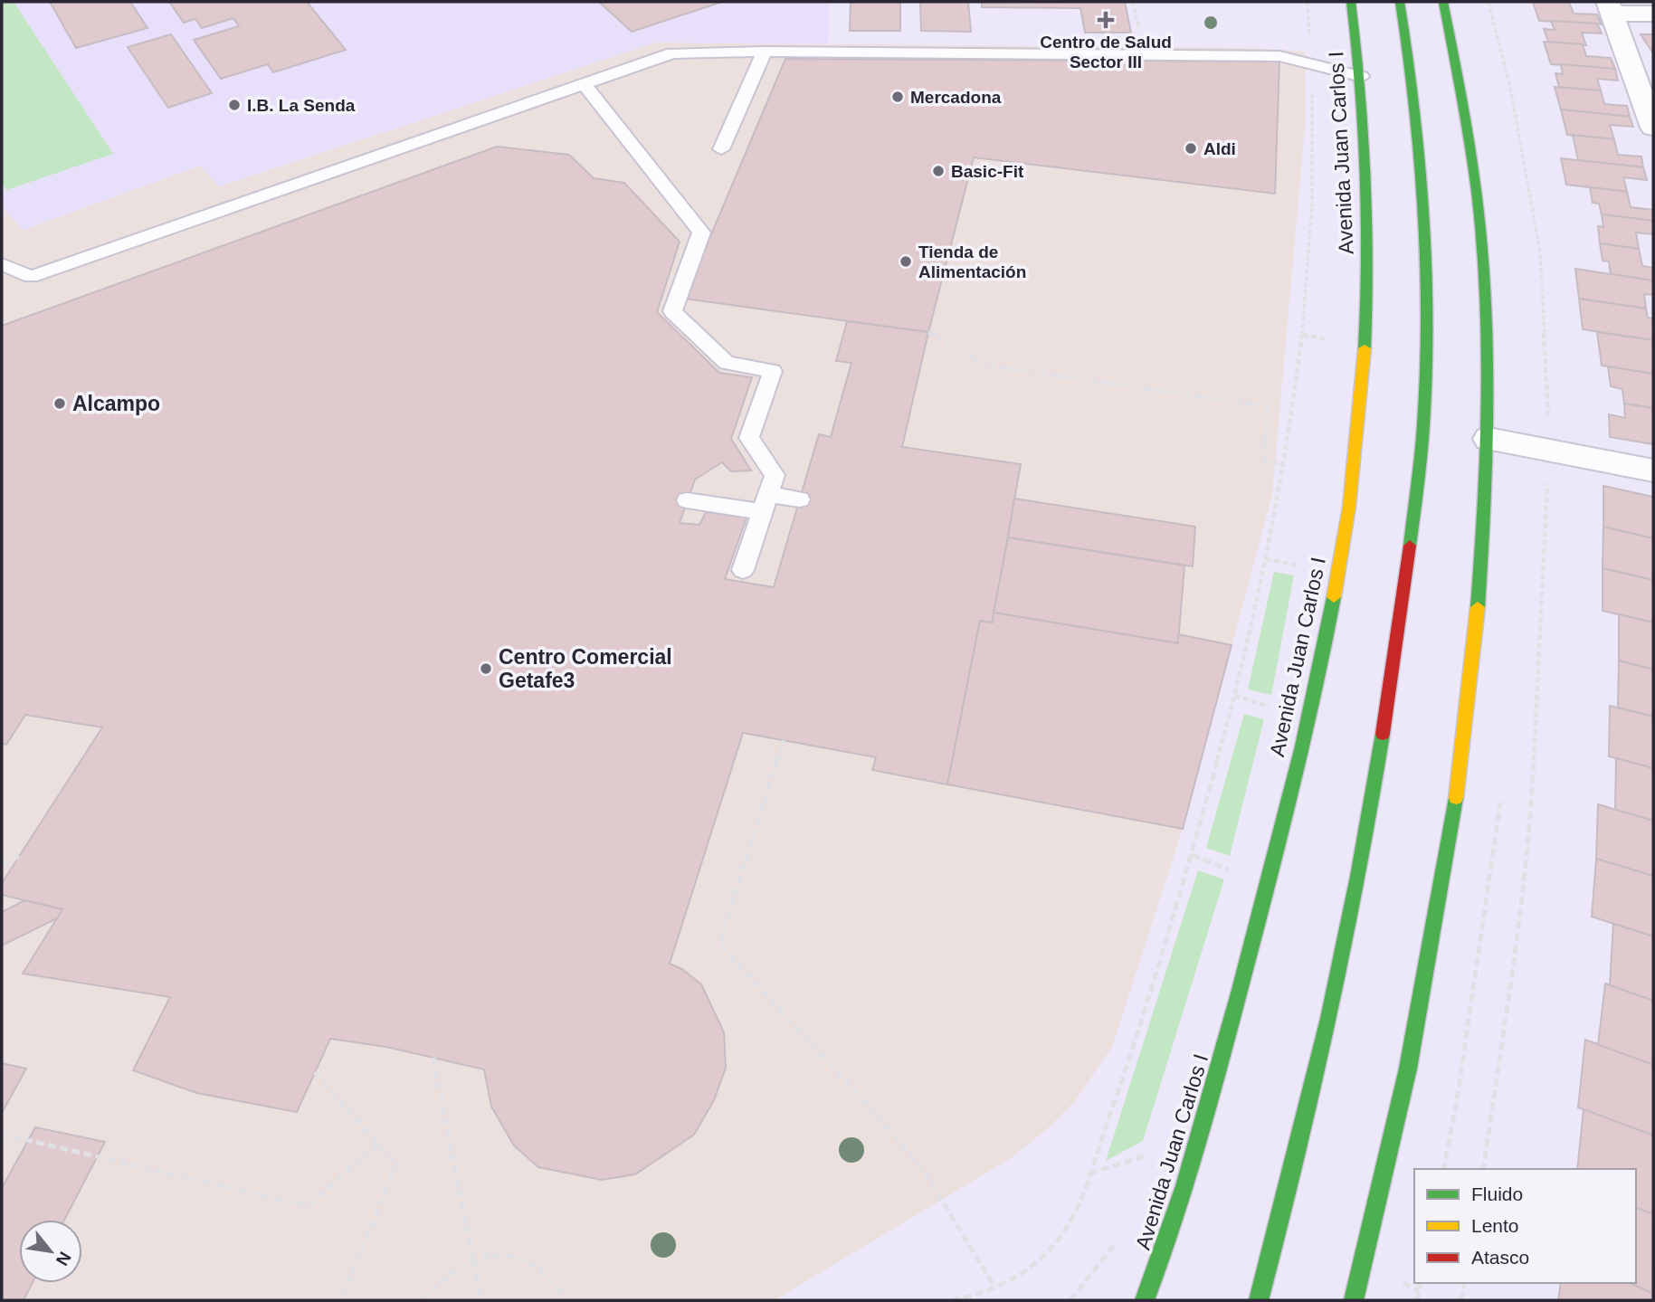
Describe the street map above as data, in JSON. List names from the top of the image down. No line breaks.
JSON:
{"streets":{"main road":["Avenida Juan Carlos I"]},"places":{"health":["Centro de Salud Sector III"],"other":["Mercadona","I.B. La Senda","Aldi","Basic-Fit","Tienda de Alimentación","Alcampo","Centro Comercial Getafe3"]},"legend":["Fluido","Lento","Atasco"],"north":"bottom right"}
